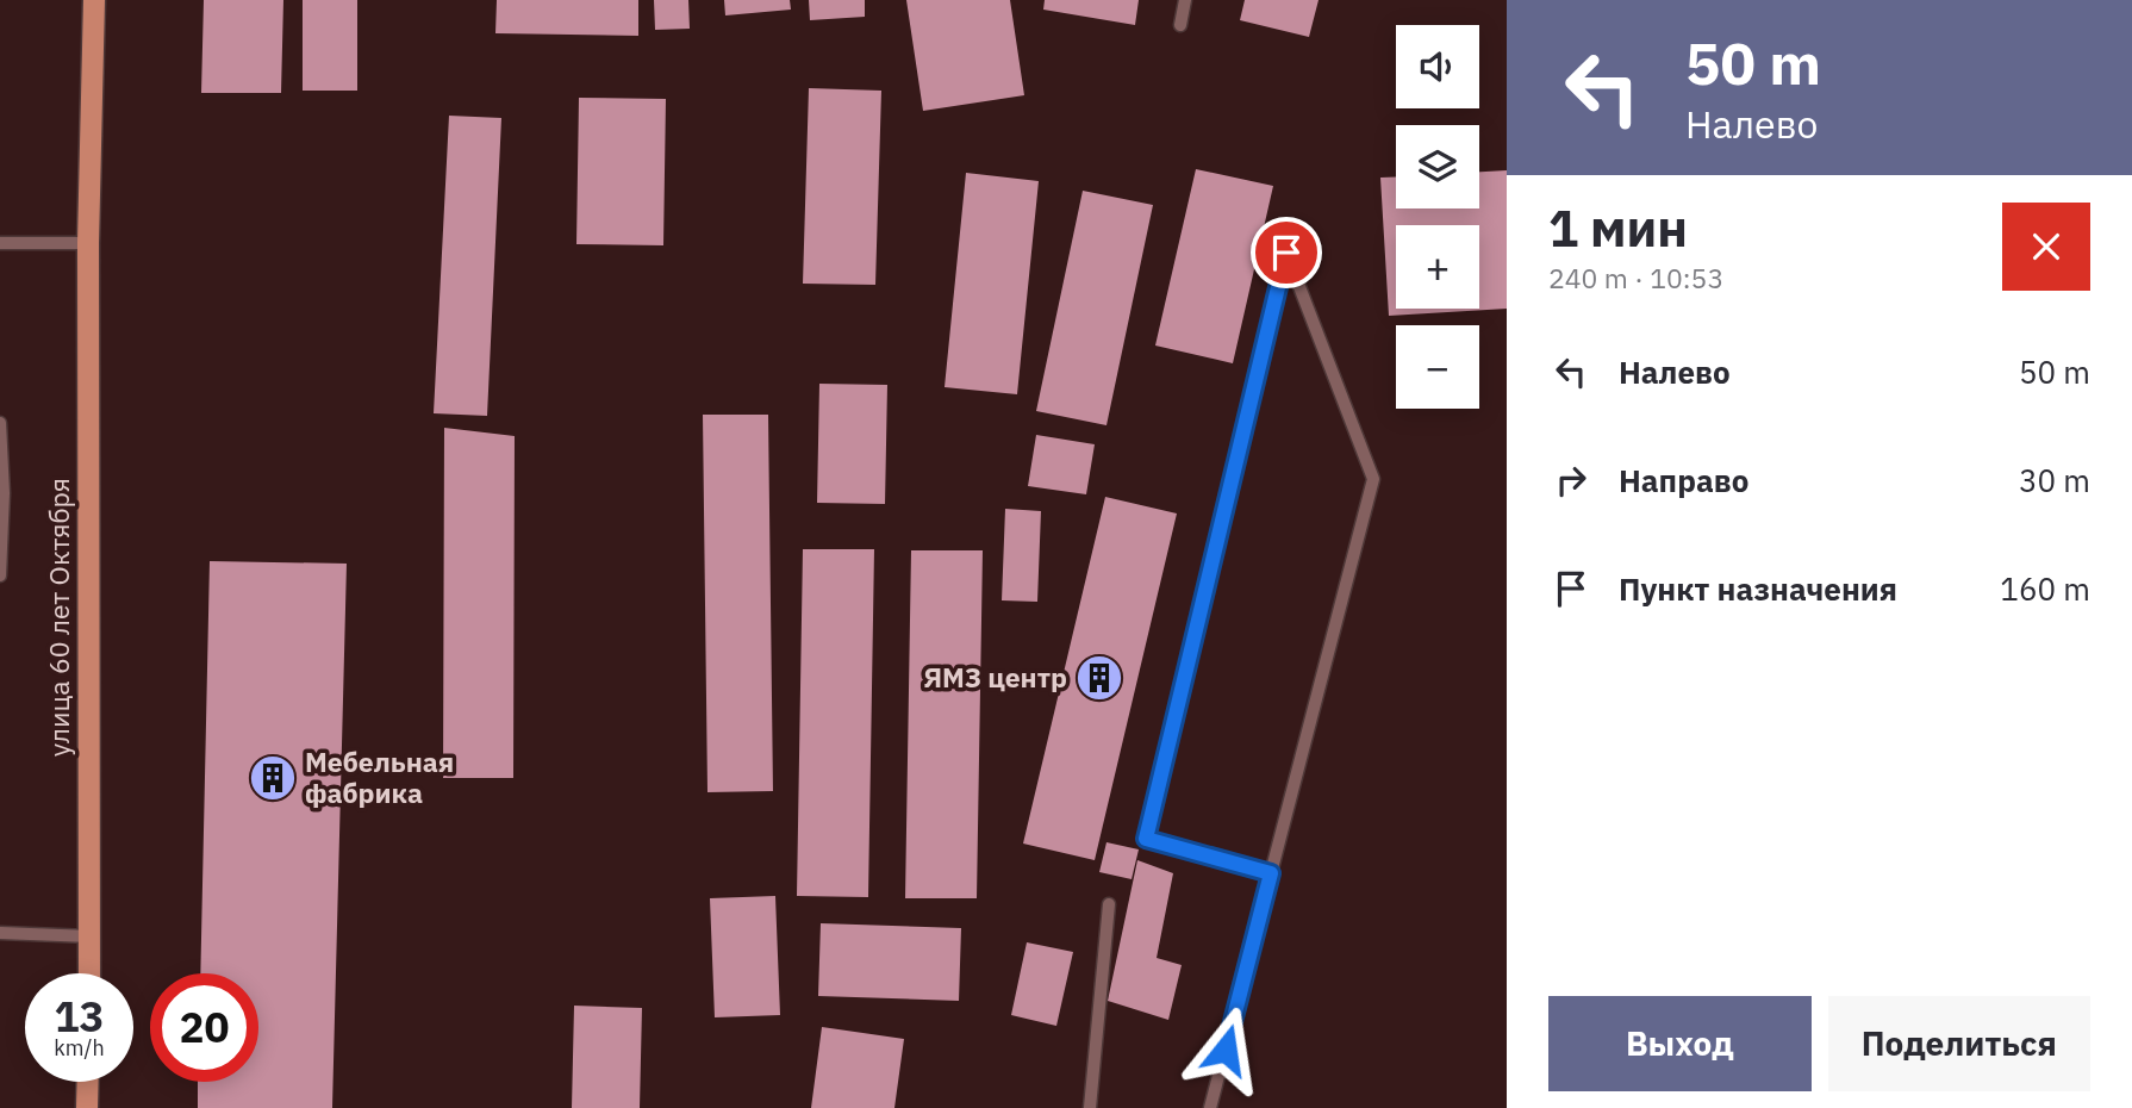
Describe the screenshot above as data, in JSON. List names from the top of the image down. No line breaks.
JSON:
{"streets":{"main road":["улица 60 лет Октября"]},"places":{"building":["ЯМЗ центр","Мебельная фабрика"]},"page":{"turn":["50 m","Налево"],"map_buttons":["+","−"],"heading":["1 мин","240 m · 10:53"],"list":[{"name":"Налево","value":"50 m"},{"name":"Направо","value":"30 m"},{"name":"Пункт назначения","value":"160 m"}],"speed":"13 km/h","limit":"20","buttons":["Выход","Поделиться"]}}
